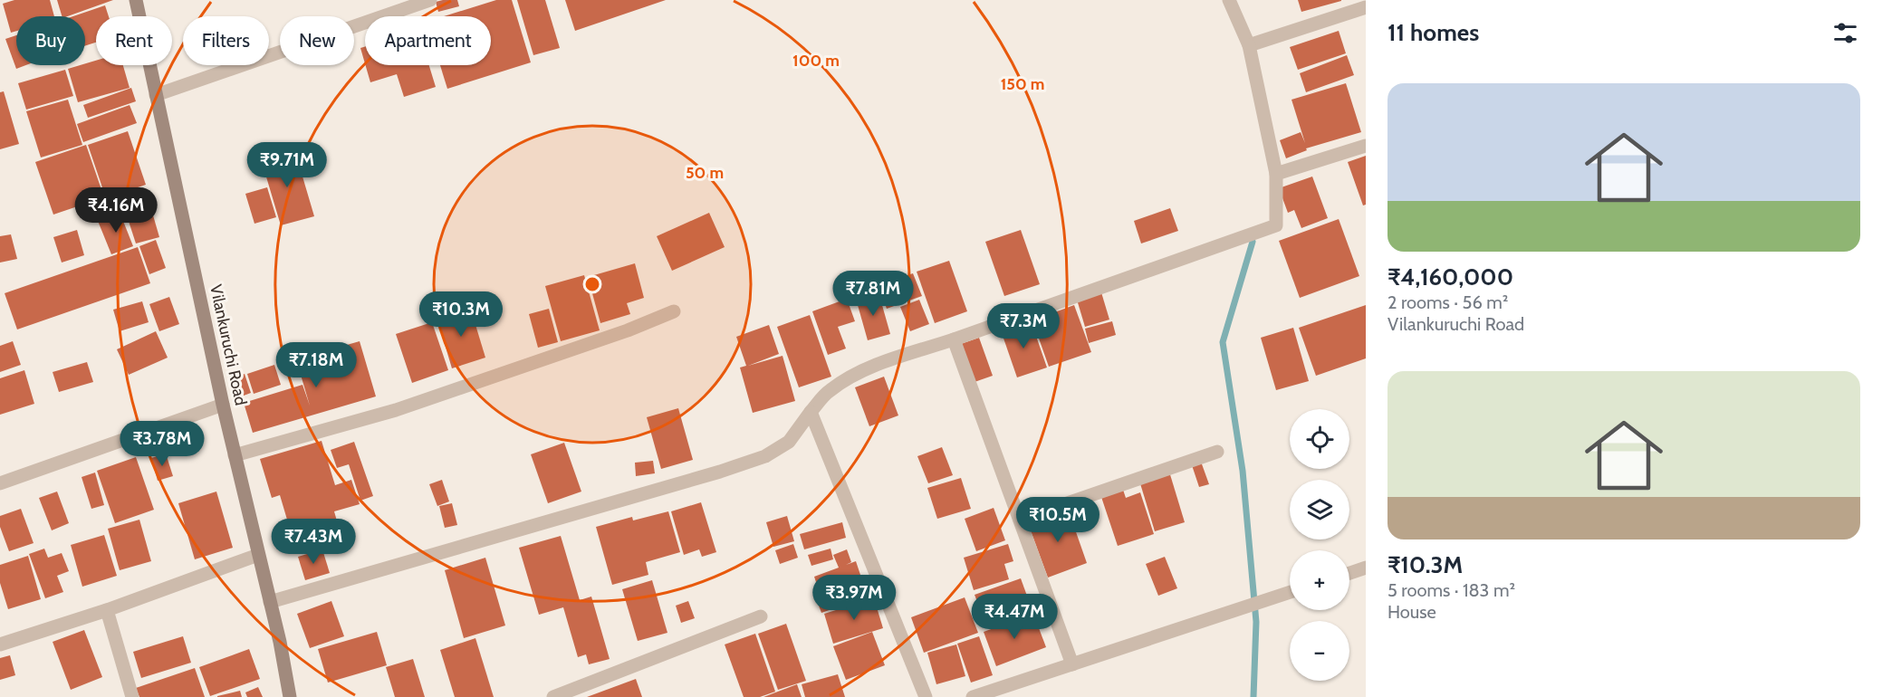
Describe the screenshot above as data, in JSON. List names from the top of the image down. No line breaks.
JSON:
{"streets":{"main road":["Vilankuruchi Road"]},"page":{"heading":"11 homes","chip":["Buy","Rent","Filters","New","Apartment"],"list":[{"name":"₹4,160,000","note":"2 rooms · 56 m² · Vilankuruchi Road"},{"name":"₹10.3M","note":"5 rooms · 183 m² · House"}],"price":["₹9.71M","₹4.16M","₹7.81M","₹10.3M","₹7.3M","₹7.18M","₹3.78M","₹10.5M","₹7.43M","₹3.97M","₹4.47M"],"map_buttons":["+","−"]},"rings":["100 m","150 m","50 m"]}
